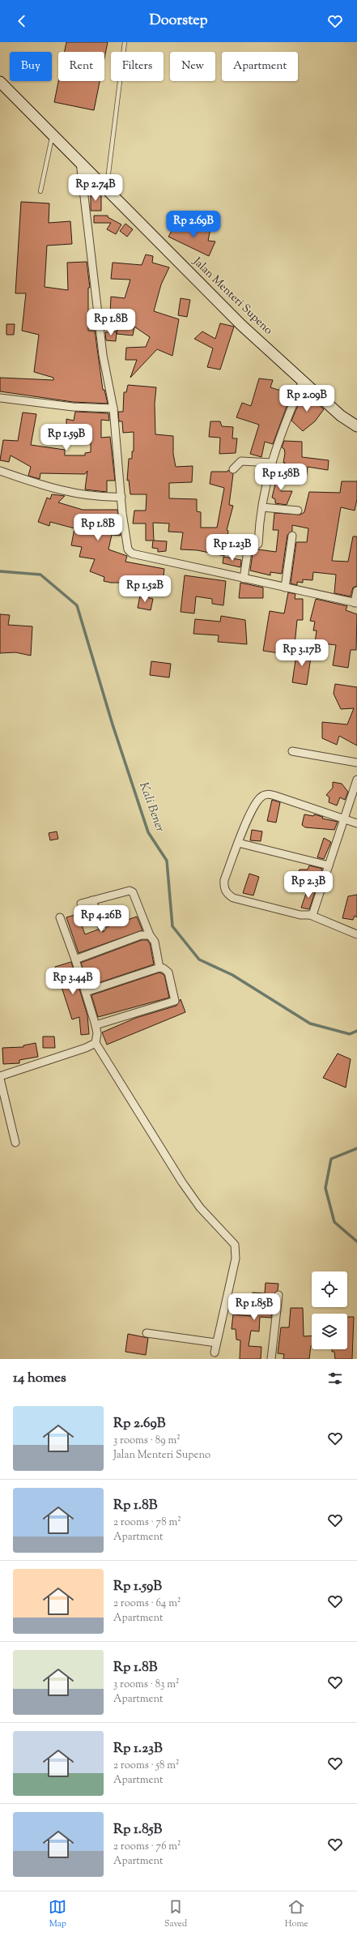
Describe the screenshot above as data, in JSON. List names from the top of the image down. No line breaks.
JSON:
{"streets":{"main road":["Jalan Menteri Supeno"]},"water":["Kali Bener"],"page":{"header":"Doorstep","chip":["Buy","Rent","Filters","New","Apartment"],"price":["Rp 2.74B","Rp 2.69B","Rp 1.8B","Rp 2.09B","Rp 1.59B","Rp 1.58B","Rp 1.8B","Rp 1.23B","Rp 1.52B","Rp 3.17B","Rp 2.3B","Rp 4.26B","Rp 3.44B","Rp 1.85B"],"heading":"14 homes","list":[{"name":"Rp 2.69B","note":"3 rooms · 89 m² · Jalan Menteri Supeno"},{"name":"Rp 1.8B","note":"2 rooms · 78 m² · Apartment"},{"name":"Rp 1.59B","note":"2 rooms · 64 m² · Apartment"},{"name":"Rp 1.8B","note":"3 rooms · 83 m² · Apartment"},{"name":"Rp 1.23B","note":"2 rooms · 58 m² · Apartment"},{"name":"Rp 1.85B","note":"2 rooms · 76 m² · Apartment"}],"tabs":["Map","Saved","Home"]}}
